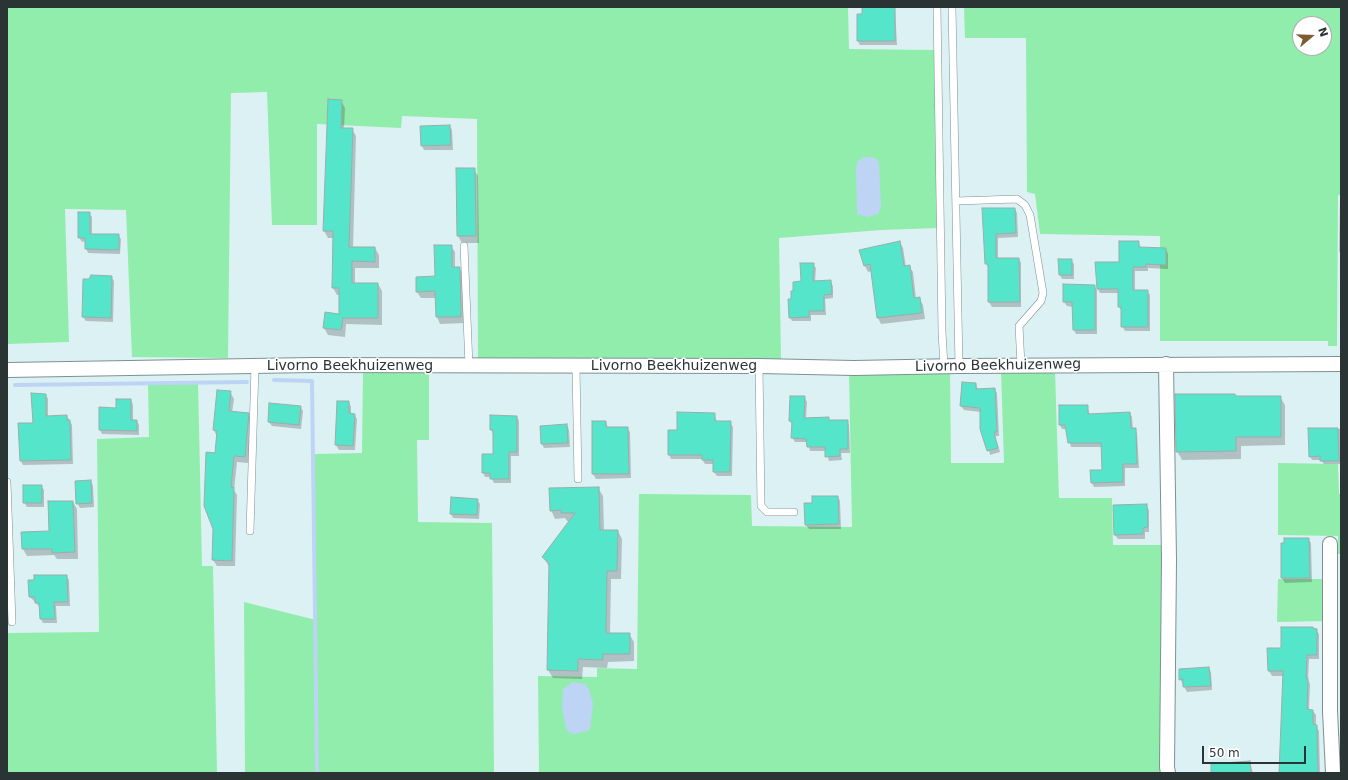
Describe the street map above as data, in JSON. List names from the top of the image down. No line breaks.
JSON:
{"streets":{"street":["Livorno Beekhuizenweg"]},"scale_bar":"50 m","north":"right"}
